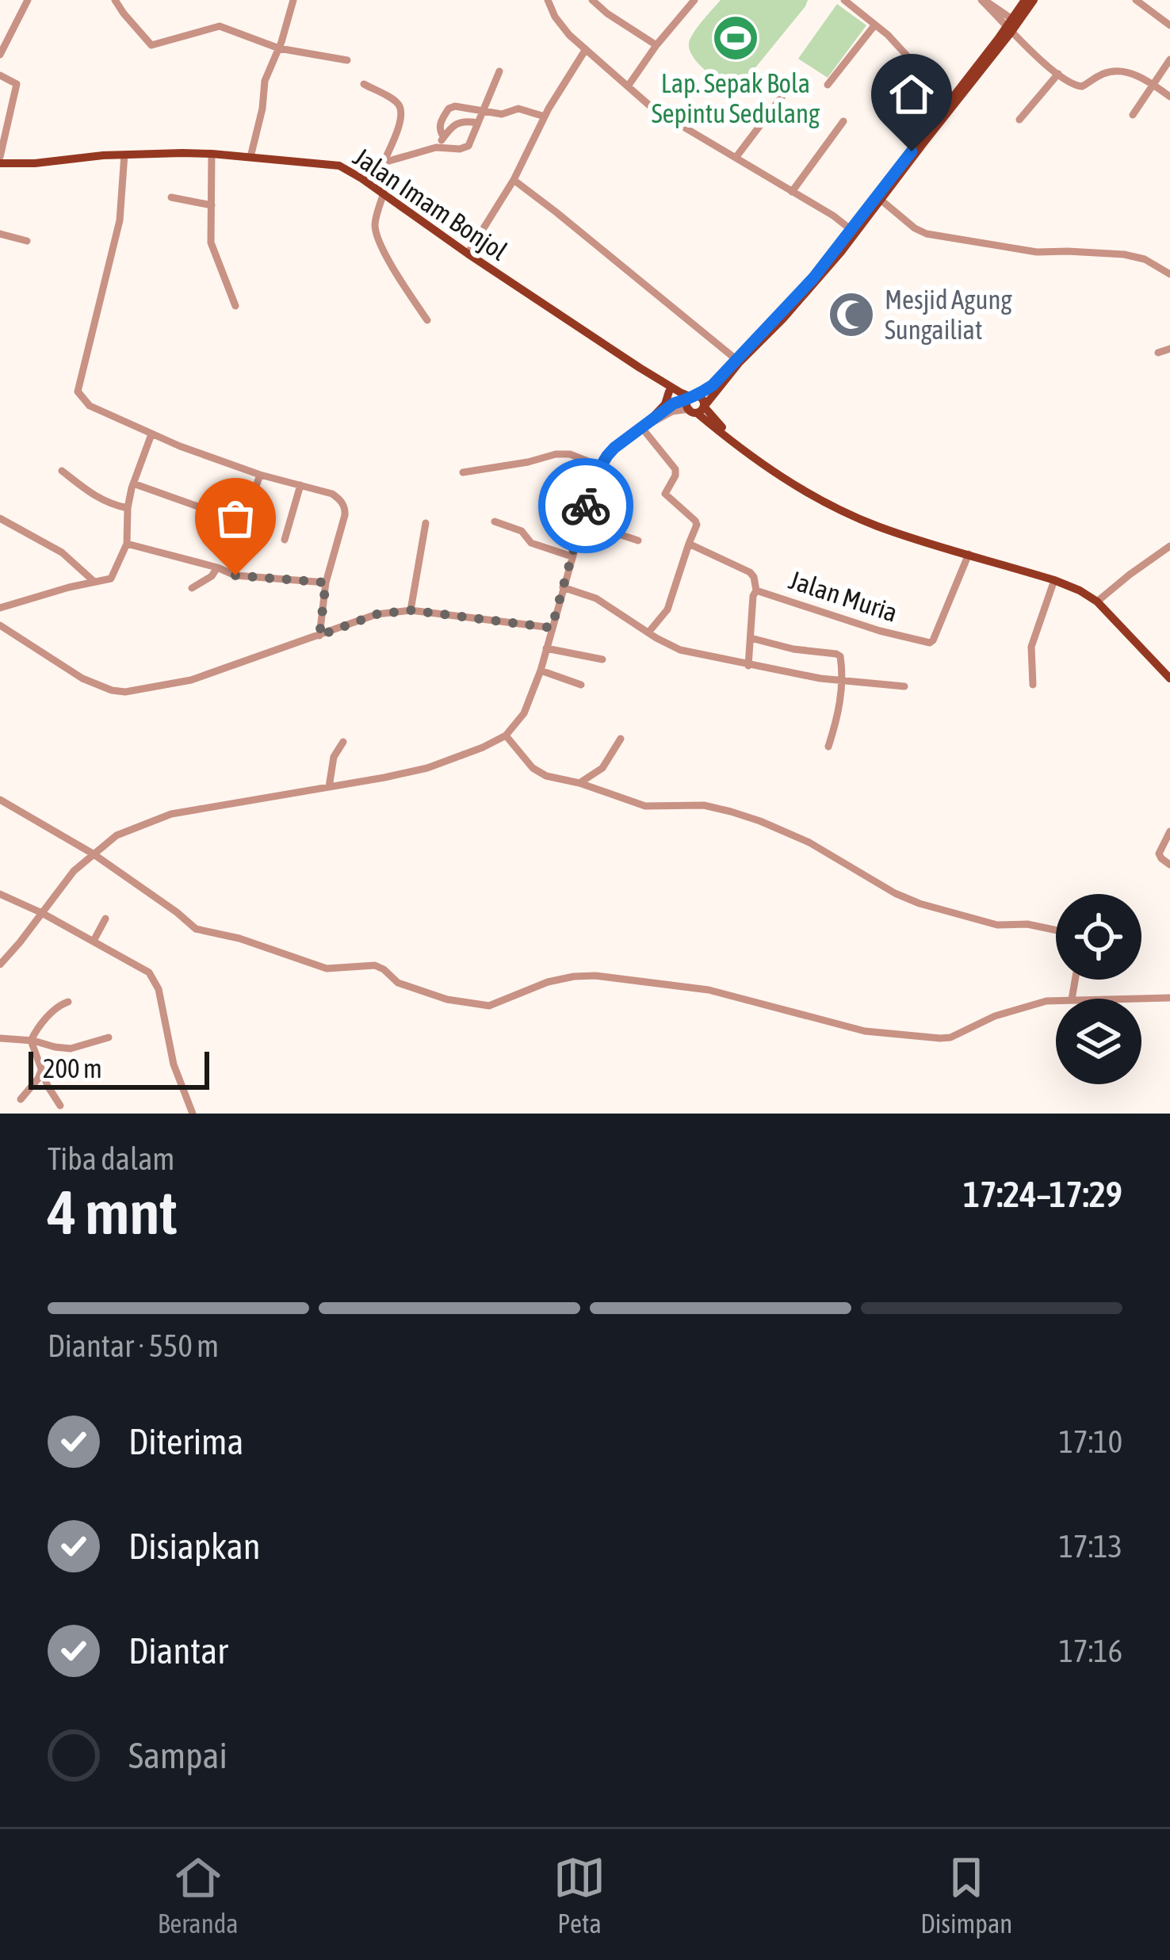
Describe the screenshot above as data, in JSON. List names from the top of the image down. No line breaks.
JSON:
{"streets":{"main road":["Jalan Imam Bonjol"],"street":["Jalan Muria"]},"crossings":[["Jalan Imam Bonjol","Jalan Muria"]],"places":{"sports":["Lap. Sepak Bola Sepintu Sedulang"],"mosque":["Mesjid Agung Sungailiat"]},"scale_bar":"200 m","page":{"scale":"200 m","heading":["4 mnt","Tiba dalam","17:24–17:29"],"bar":"Diantar · 550 m","list":[["Diterima","17:10"],["Disiapkan","17:13"],["Diantar","17:16"],"Sampai"],"tabs":["Beranda","Peta","Disimpan"]}}
